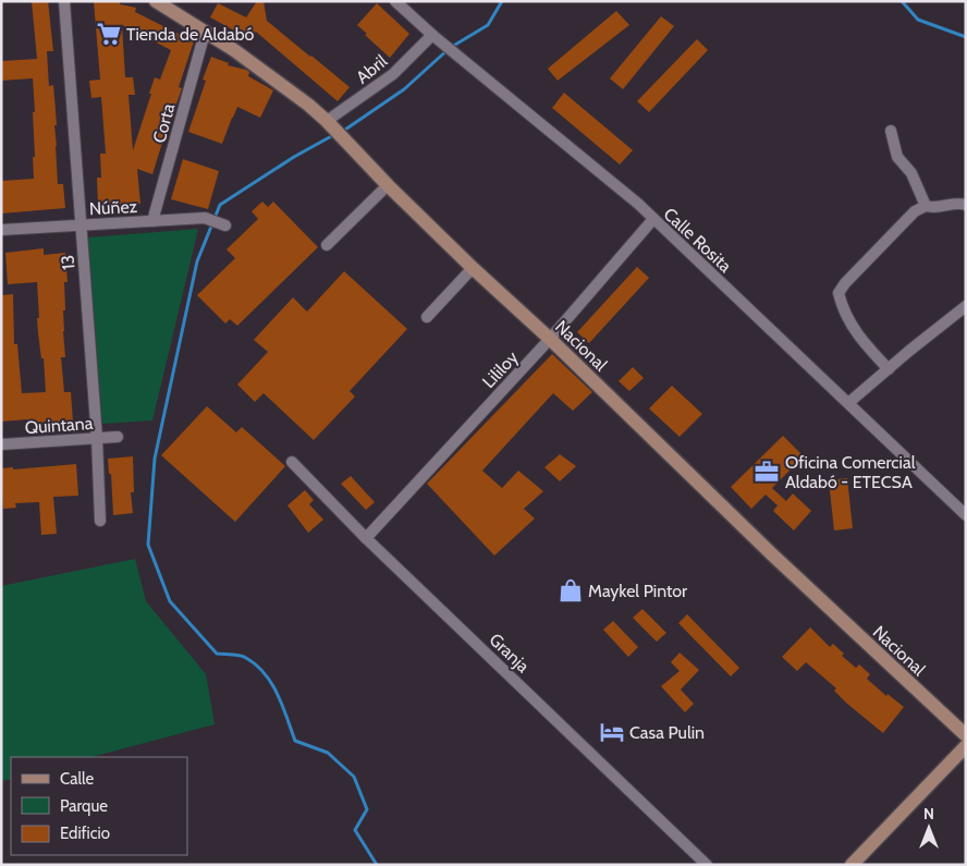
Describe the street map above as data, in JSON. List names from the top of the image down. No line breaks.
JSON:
{"streets":{"street":["Abril","Corta","Núñez","Calle Rosita","13","Nacional","Lililoy","Quintana","Granja"]},"crossings":[["Abril","Calle Rosita"],["Abril","Nacional"],["Corta","Núñez"],["Corta","Nacional"],["Núñez","13"],["Calle Rosita","Lililoy"],["13","Quintana"],["Nacional","Lililoy"],["Lililoy","Granja"]],"places":{"supermarket":["Tienda de Aldabó"],"office":["Oficina Comercial Aldabó - ETECSA"],"shop":["Maykel Pintor"],"hotel":["Casa Pulin"]},"legend":["Calle","Parque","Edificio"],"north":"top"}
